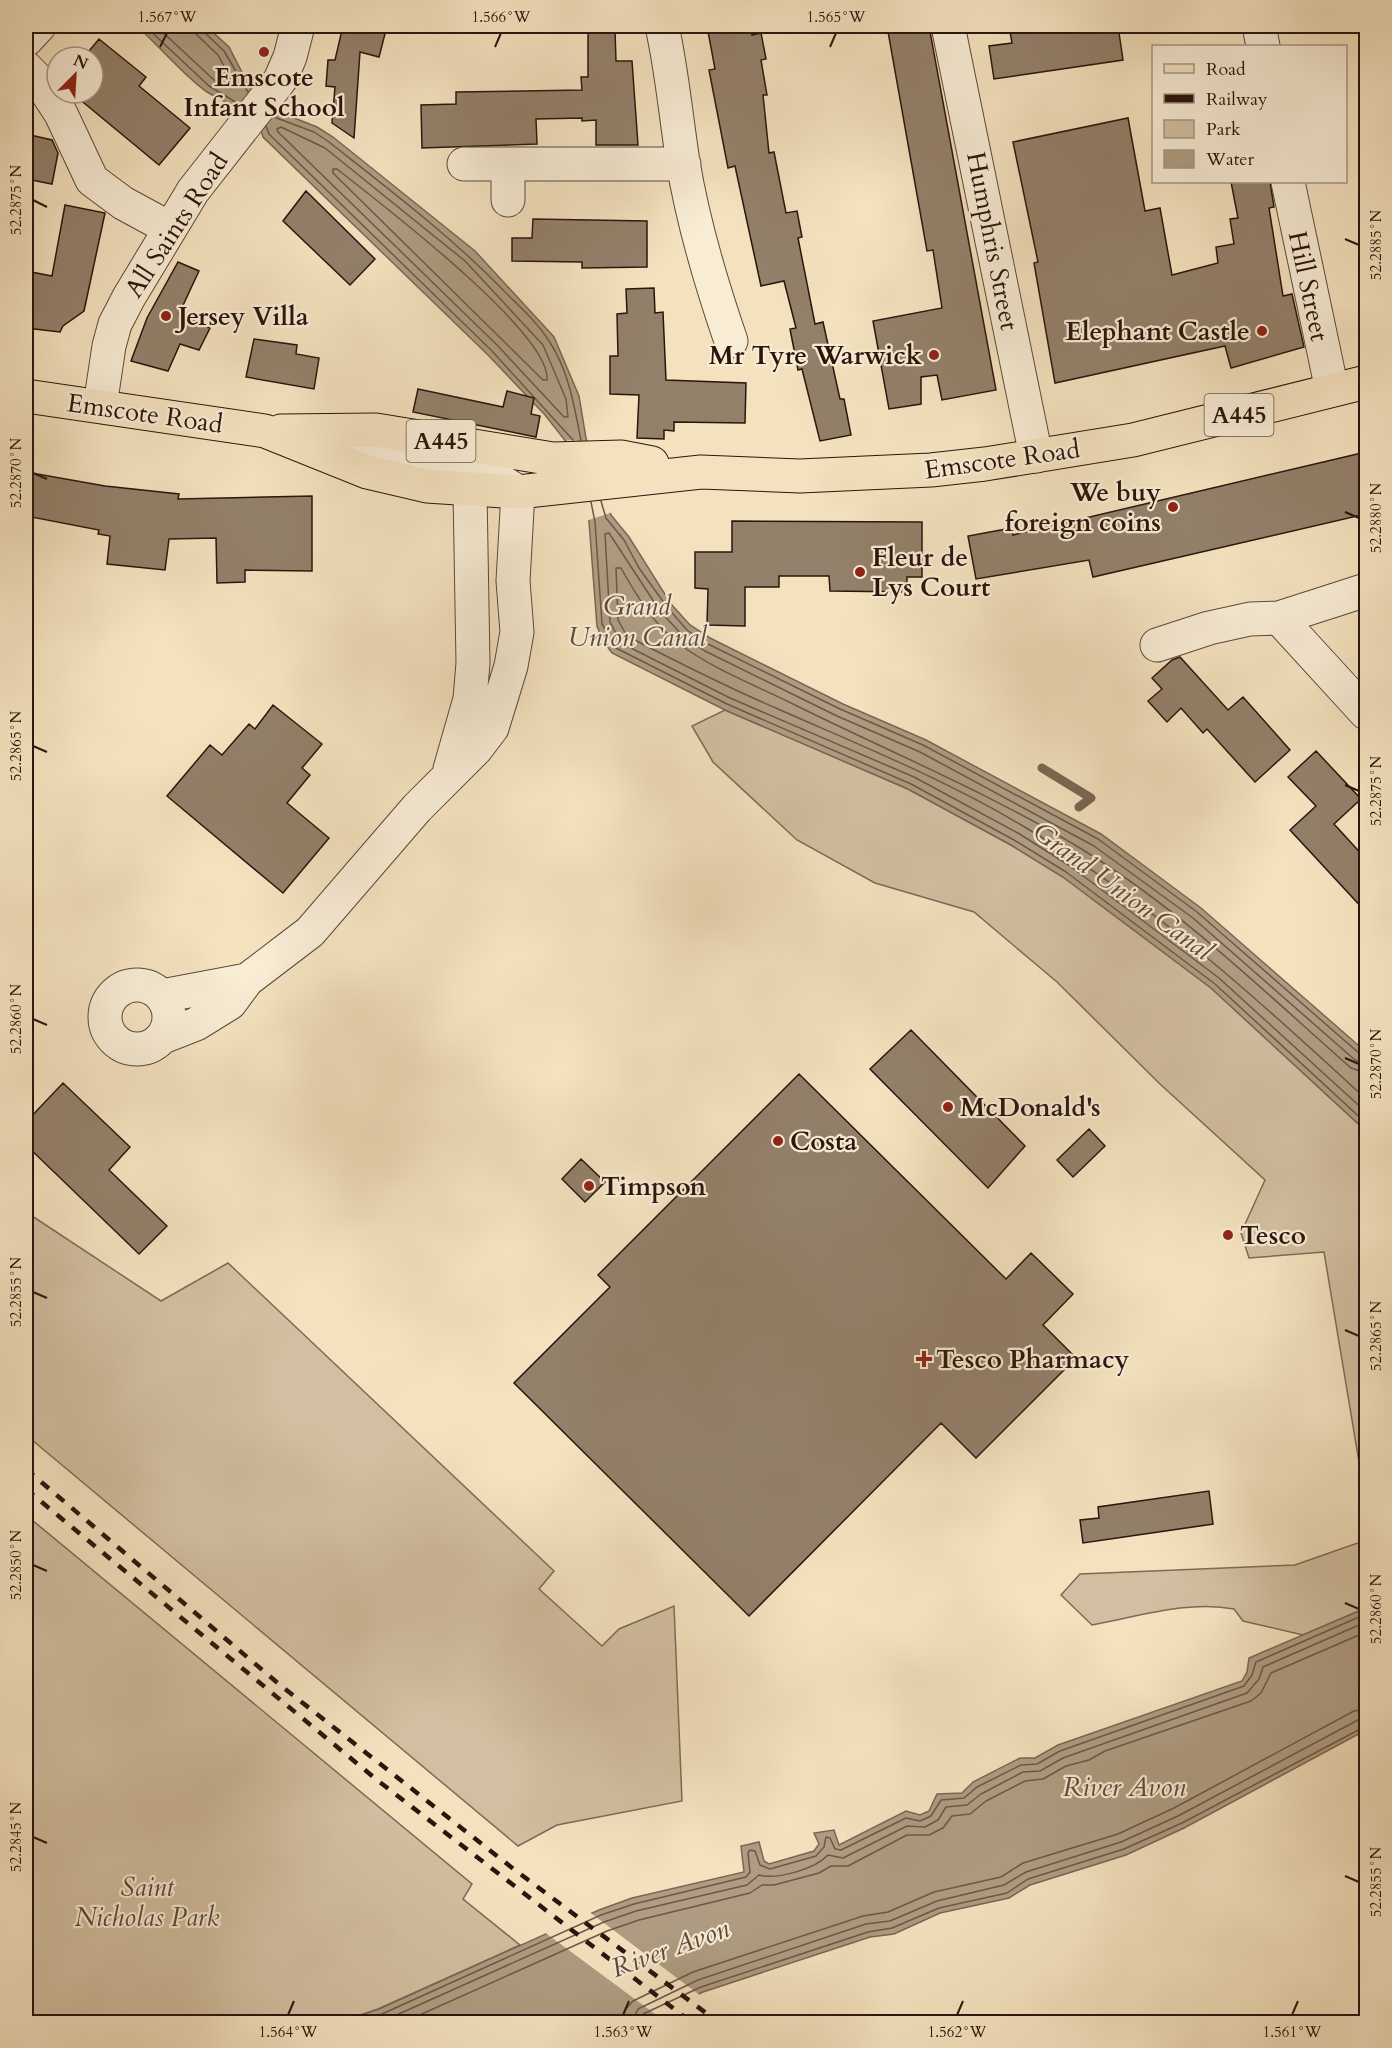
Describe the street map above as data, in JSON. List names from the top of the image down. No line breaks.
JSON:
{"streets":{"main road":["Emscote Road","A445"],"street":["All Saints Road","Humphris Street","Hill Street"]},"crossings":[["All Saints Road","Emscote Road"],["Humphris Street","Emscote Road"],["Hill Street","Emscote Road"]],"water":["Grand Union Canal","River Avon"],"parks":["Saint Nicholas Park"],"places":{"other":["Emscote Infant School","Jersey Villa","Elephant Castle","Mr Tyre Warwick","We buy foreign coins","Fleur de Lys Court","McDonald's","Costa","Timpson","Tesco"],"health":["Tesco Pharmacy"]},"legend":["Road","Railway","Park","Water"],"north":"top right","coordinates":["1.567°W","1.566°W","1.565°W","52.2875°N","52.2885°N","52.2870°N","52.2880°N","52.2865°N","52.2860°N","52.2855°N","52.2850°N","52.2845°N","1.564°W","1.563°W","1.562°W","1.561°W"]}
